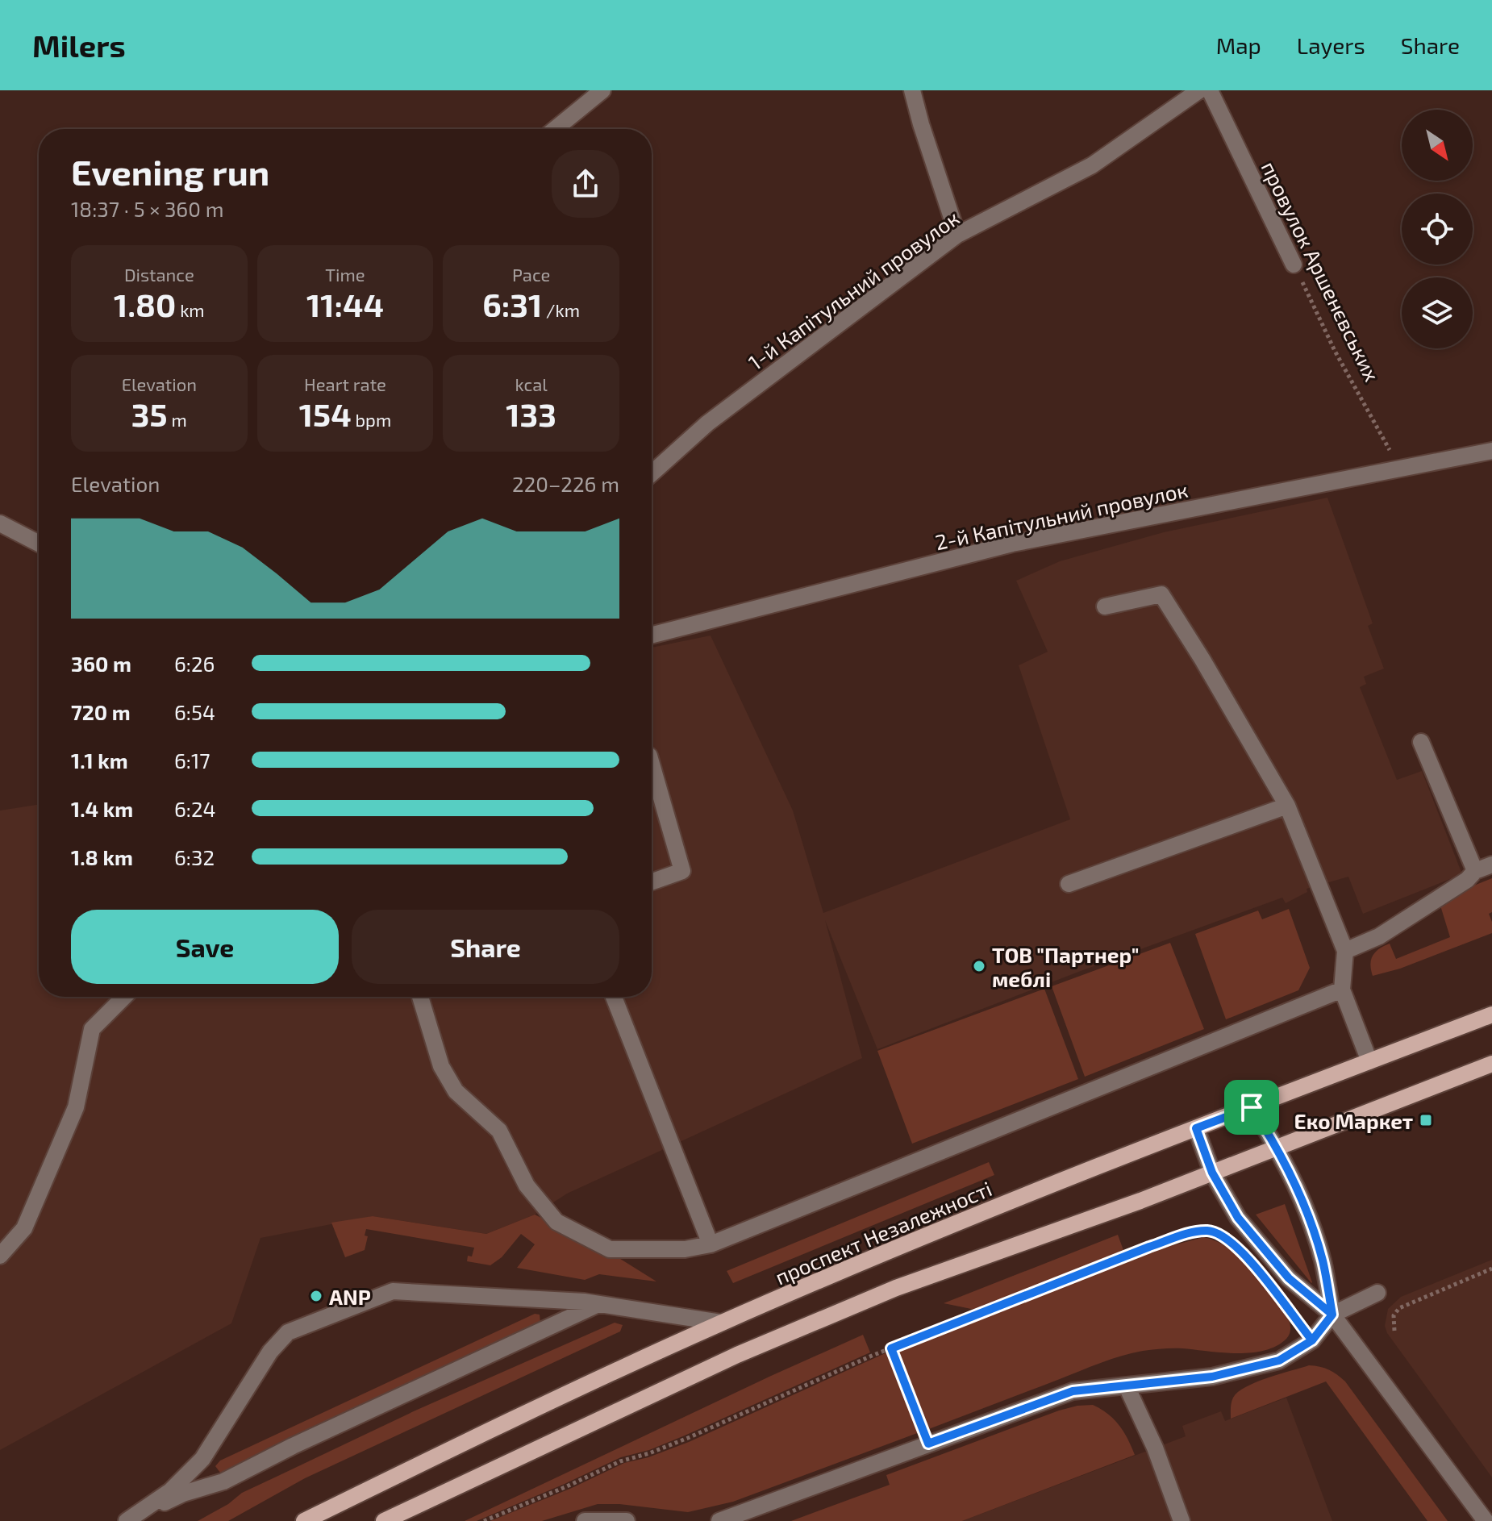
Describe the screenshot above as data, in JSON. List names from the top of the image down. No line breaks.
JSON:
{"streets":{"main road":["проспект Незалежності"],"street":["провулок Аршенєвських","1-й Капітульний провулок","2-й Капітульний провулок"]},"crossings":[["провулок Аршенєвських","2-й Капітульний провулок"]],"places":{"other":["ТОВ \"Партнер\" меблі","ANP"],"transit":["Еко Маркет"]},"north":"bottom right","page":{"header":"Milers","nav":["Map","Layers","Share"],"heading":["Evening run","18:37 · 5 × 360 m"],"stats":[["Distance","1.80 km"],["Time","11:44"],["Pace","6:31 /km"],["Elevation","35 m"],["Heart rate","154 bpm"],["kcal","133"]],"chart":["Elevation","220–226 m"],"list":[{"name":"360 m","note":"6:26"},{"name":"720 m","note":"6:54"},{"name":"1.1 km","note":"6:17"},{"name":"1.4 km","note":"6:24"},{"name":"1.8 km","note":"6:32"}],"buttons":["Save","Share"]}}
